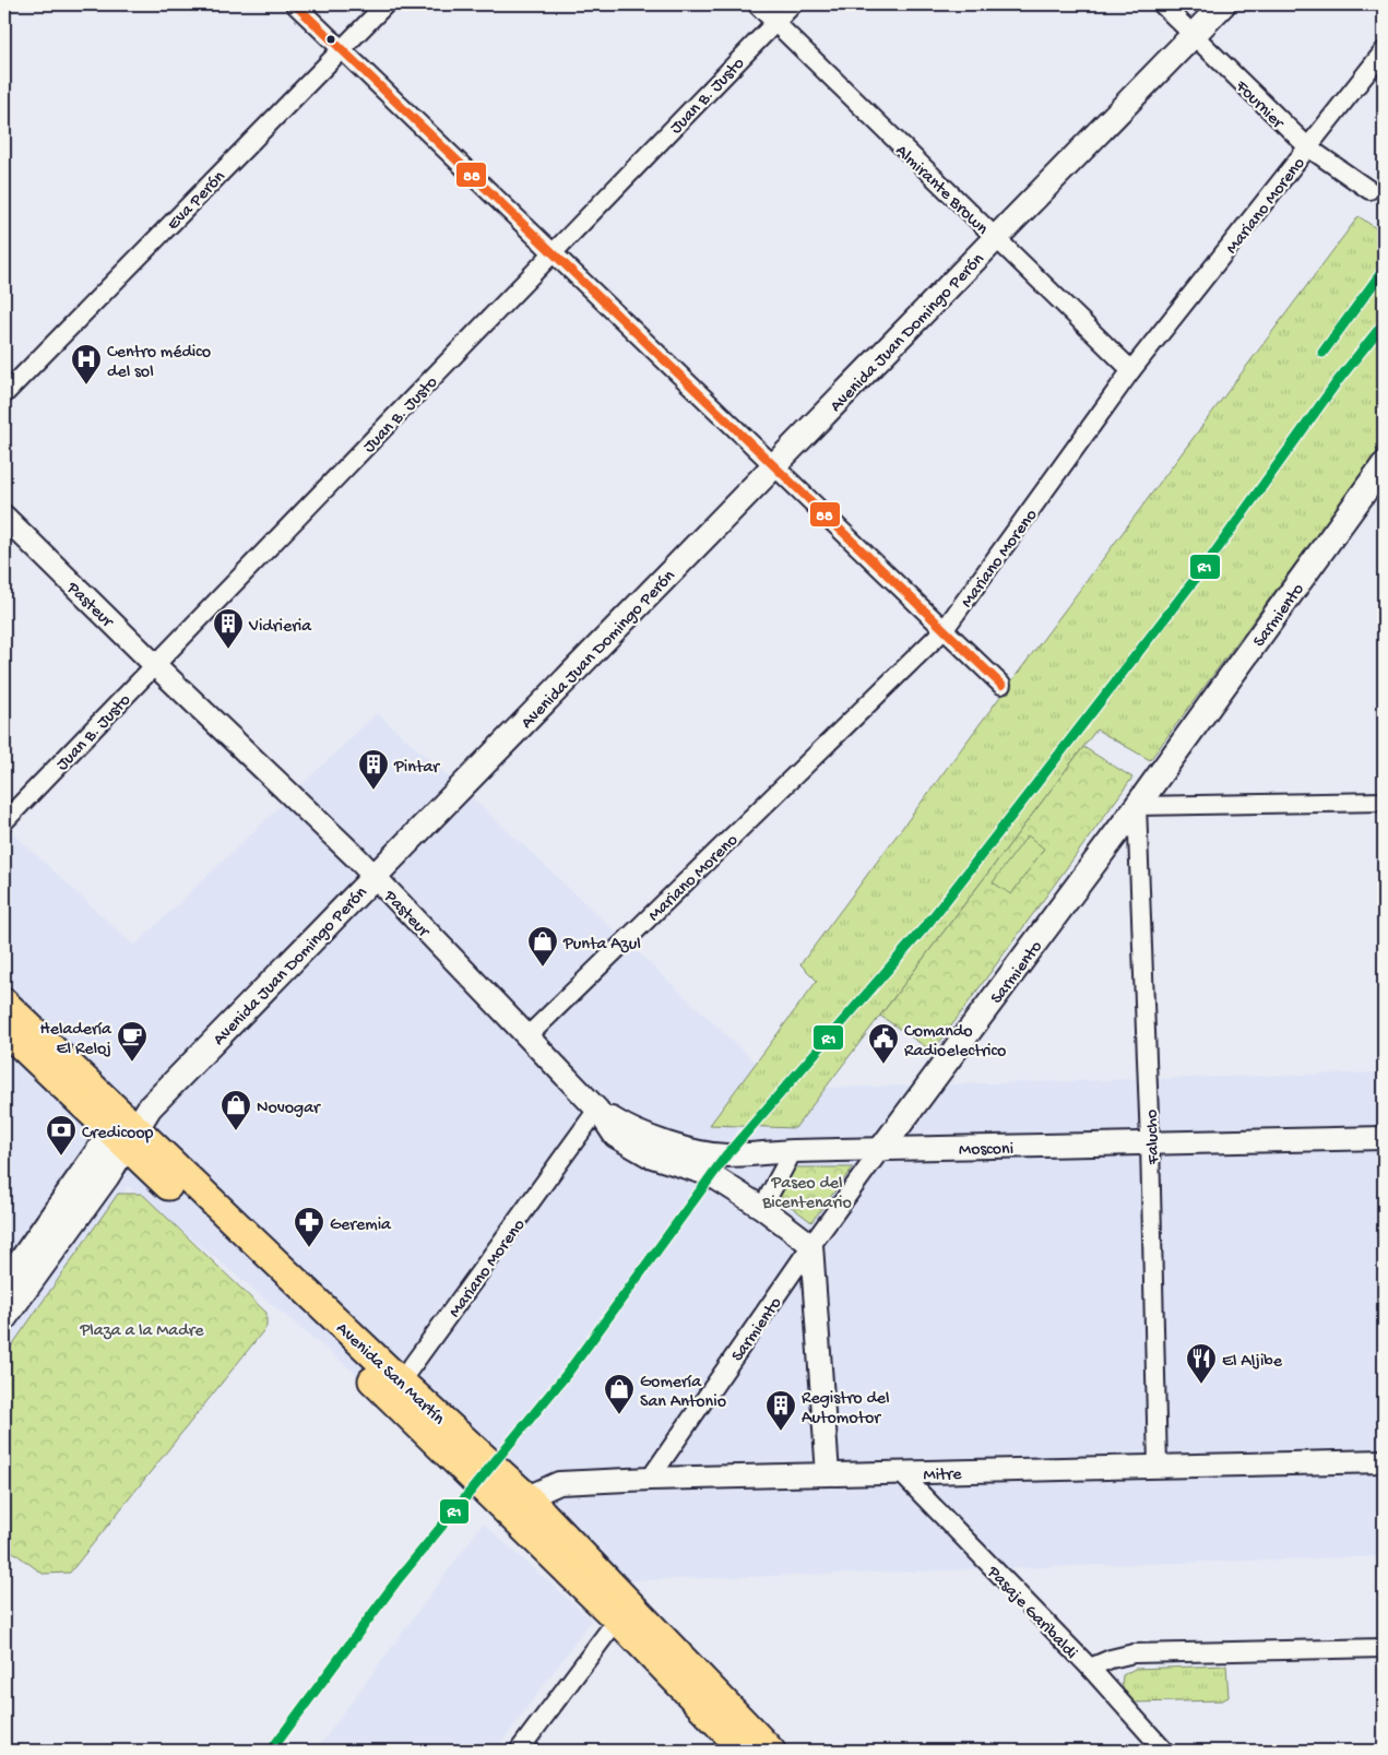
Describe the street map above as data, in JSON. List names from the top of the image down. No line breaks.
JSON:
{"streets":{"main road":["Avenida Juan Domingo Perón","Sarmiento","Avenida San Martín"],"street":["Juan B. Justo","Fournier","Almirante Brown","Eva Perón","Mariano Moreno","Pasteur","Falucho","Mosconi","Mitre","Pasaje Garibaldi"]},"crossings":[["Juan B. Justo","Almirante Brown"],["Juan B. Justo","Pasteur"],["Fournier","Mariano Moreno"],["Fournier","Avenida Juan Domingo Perón"],["Almirante Brown","Mariano Moreno"],["Almirante Brown","Avenida Juan Domingo Perón"],["Mariano Moreno","Pasteur"],["Mariano Moreno","Mosconi"],["Mariano Moreno","Avenida San Martín"],["Avenida Juan Domingo Perón","Pasteur"],["Avenida Juan Domingo Perón","Avenida San Martín"],["Pasteur","Sarmiento"],["Pasteur","Mosconi"],["Sarmiento","Falucho"],["Sarmiento","Mosconi"],["Sarmiento","Mitre"],["Falucho","Mosconi"],["Falucho","Mitre"],["Avenida San Martín","Mitre"],["Mitre","Pasaje Garibaldi"]],"parks":["Paseo del Bicentenario","Plaza a la Madre"],"places":{"hospital":["Centro médico del sol"],"building":["Vidrieria","Pintar","Registro del Automotor"],"shop":["Punta Azul","Novogar","Gomería San Antonio"],"cafe":["Heladería El Reloj"],"public building":["Comando Radioelectrico"],"bank":["Credicoop"],"pharmacy":["Geremia"],"restaurant":["El Aljibe"]},"lines":["transit line 88","transit line R1"]}
